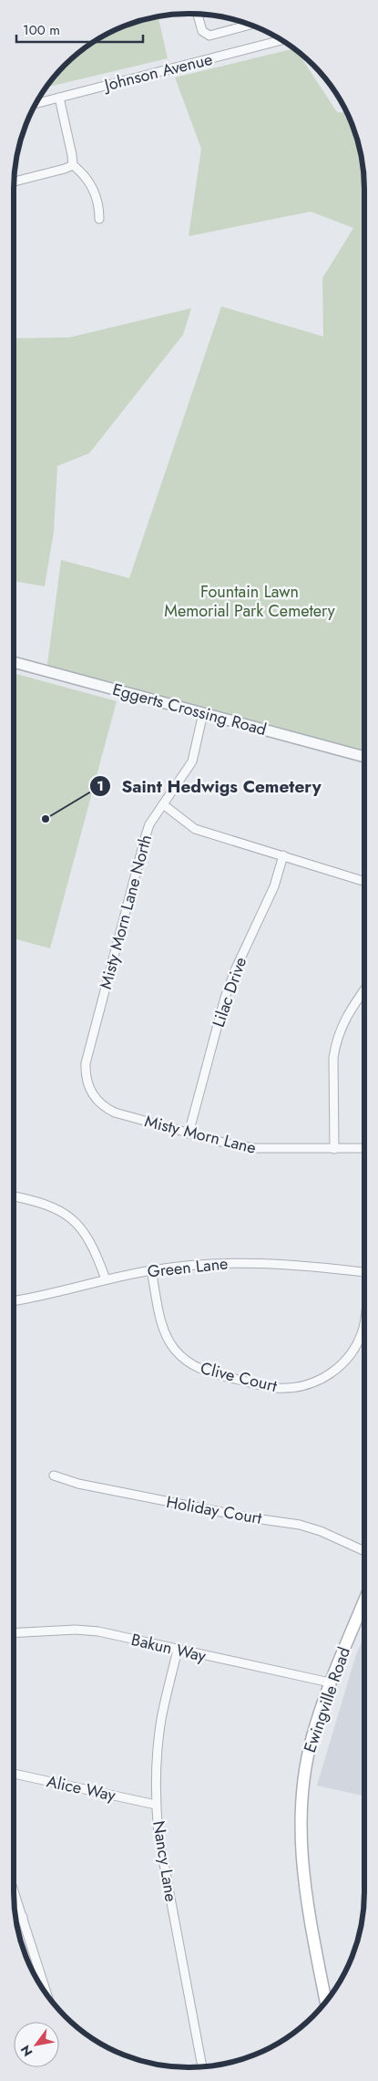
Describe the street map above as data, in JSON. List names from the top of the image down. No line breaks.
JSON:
{"streets":{"main road":["Ewingville Road"],"street":["Johnson Avenue","Eggerts Crossing Road","Misty Morn Lane North","Lilac Drive","Misty Morn Lane","Green Lane","Clive Court","Holiday Court","Bakun Way","Alice Way","Nancy Lane"]},"crossings":[["Eggerts Crossing Road","Misty Morn Lane North"],["Misty Morn Lane North","Misty Morn Lane"],["Lilac Drive","Misty Morn Lane"],["Green Lane","Clive Court"],["Bakun Way","Ewingville Road"],["Bakun Way","Nancy Lane"],["Alice Way","Nancy Lane"]],"parks":["Fountain Lawn Memorial Park Cemetery"],"places":["Saint Hedwigs Cemetery"],"scale_bar":"100 m","north":"bottom left"}
